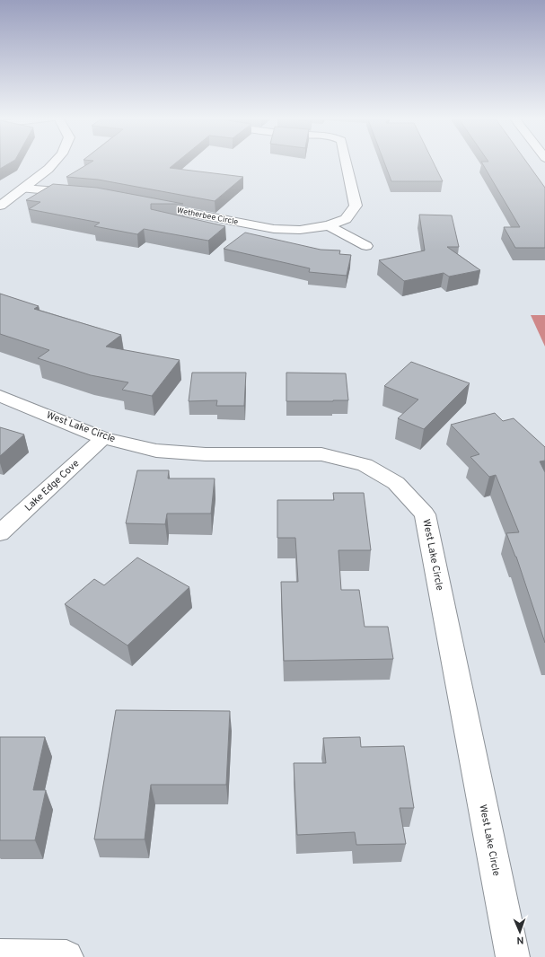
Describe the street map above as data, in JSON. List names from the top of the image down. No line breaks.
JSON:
{"streets":{"street":["Wetherbee Circle","West Lake Circle","Lake Edge Cove"]},"crossings":[["West Lake Circle","Lake Edge Cove"]],"north":"bottom"}
